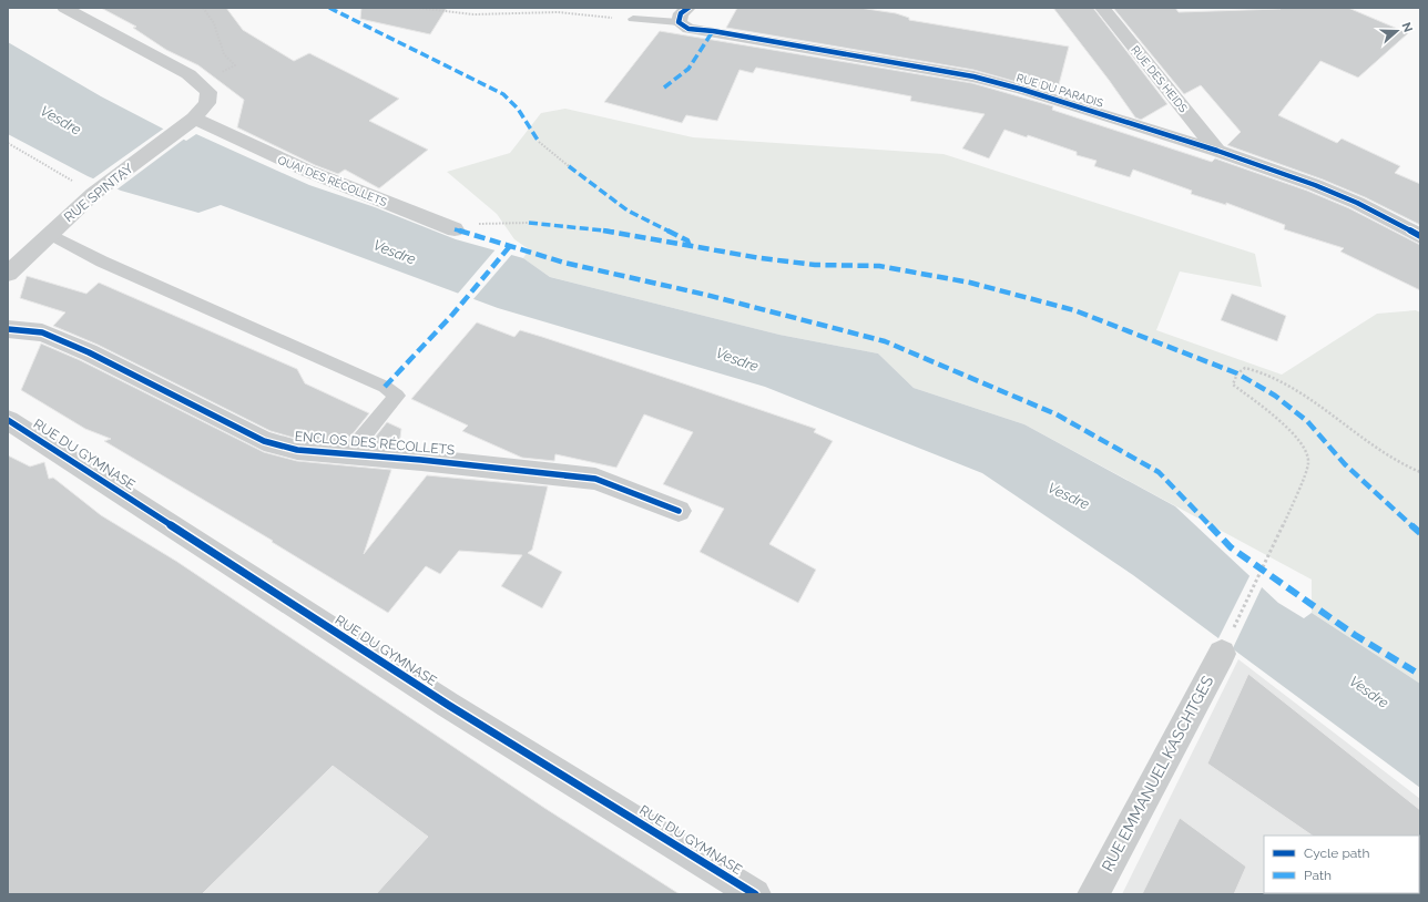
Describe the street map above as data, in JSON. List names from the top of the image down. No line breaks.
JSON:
{"streets":{"street":["RUE DES HEIDS","RUE DU PARADIS","QUAI DES RÉCOLLETS","RUE SPINTAY","ENCLOS DES RÉCOLLETS","RUE DU GYMNASE","RUE EMMANUEL KASCHTGES"]},"crossings":[["RUE DES HEIDS","RUE DU PARADIS"],["QUAI DES RÉCOLLETS","RUE SPINTAY"]],"water":["Vesdre"],"legend":["Cycle path","Path"],"north":"right"}
